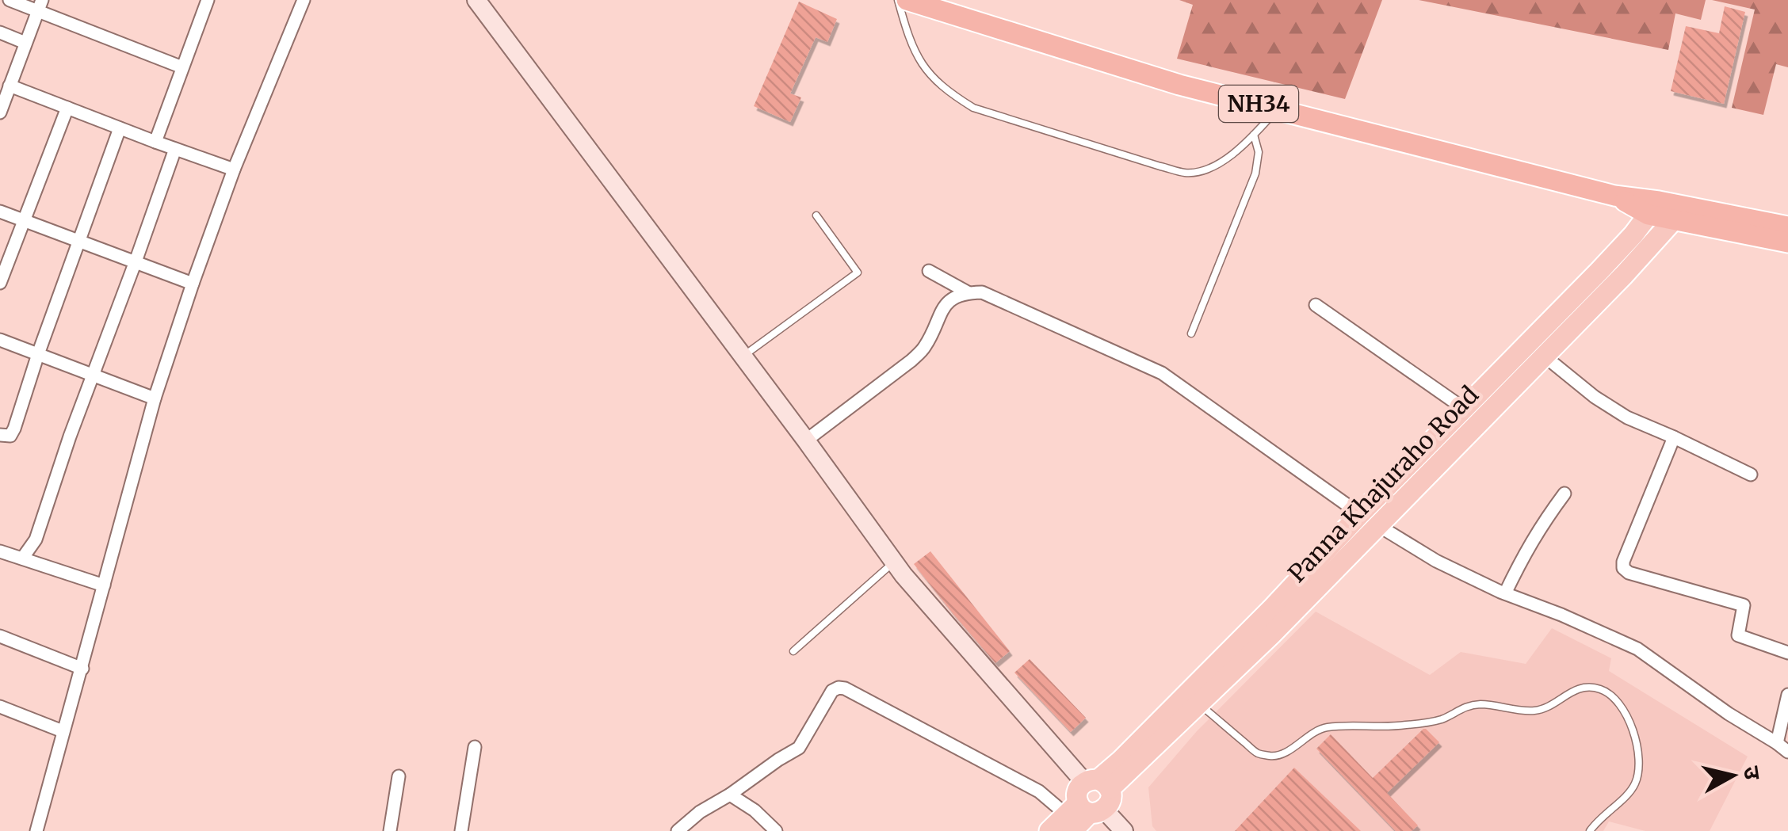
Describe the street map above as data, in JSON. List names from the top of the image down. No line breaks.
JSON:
{"streets":{"highway":["NH34"],"main road":["Panna Khajuraho Road"]},"crossings":[["NH34","Panna Khajuraho Road"]],"north":"right"}
